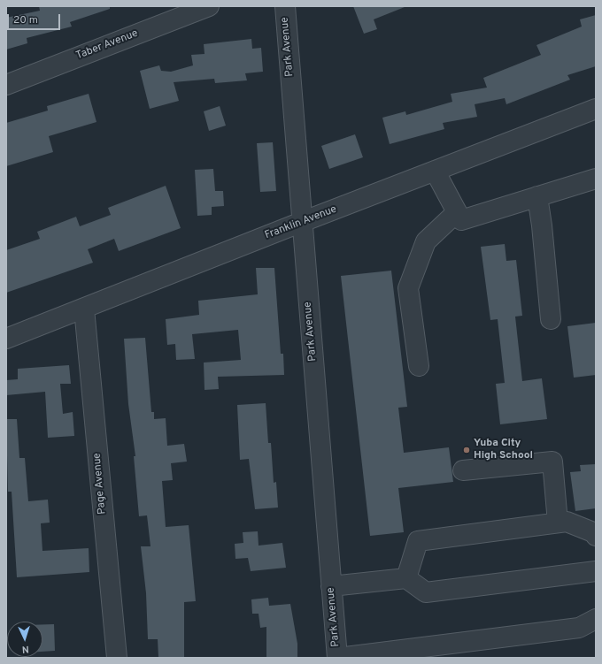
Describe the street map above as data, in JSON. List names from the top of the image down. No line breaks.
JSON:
{"streets":{"street":["Taber Avenue","Park Avenue","Franklin Avenue","Page Avenue"]},"crossings":[["Park Avenue","Franklin Avenue"],["Franklin Avenue","Page Avenue"]],"places":["Yuba City High School"],"scale_bar":"20 m","north":"bottom"}
